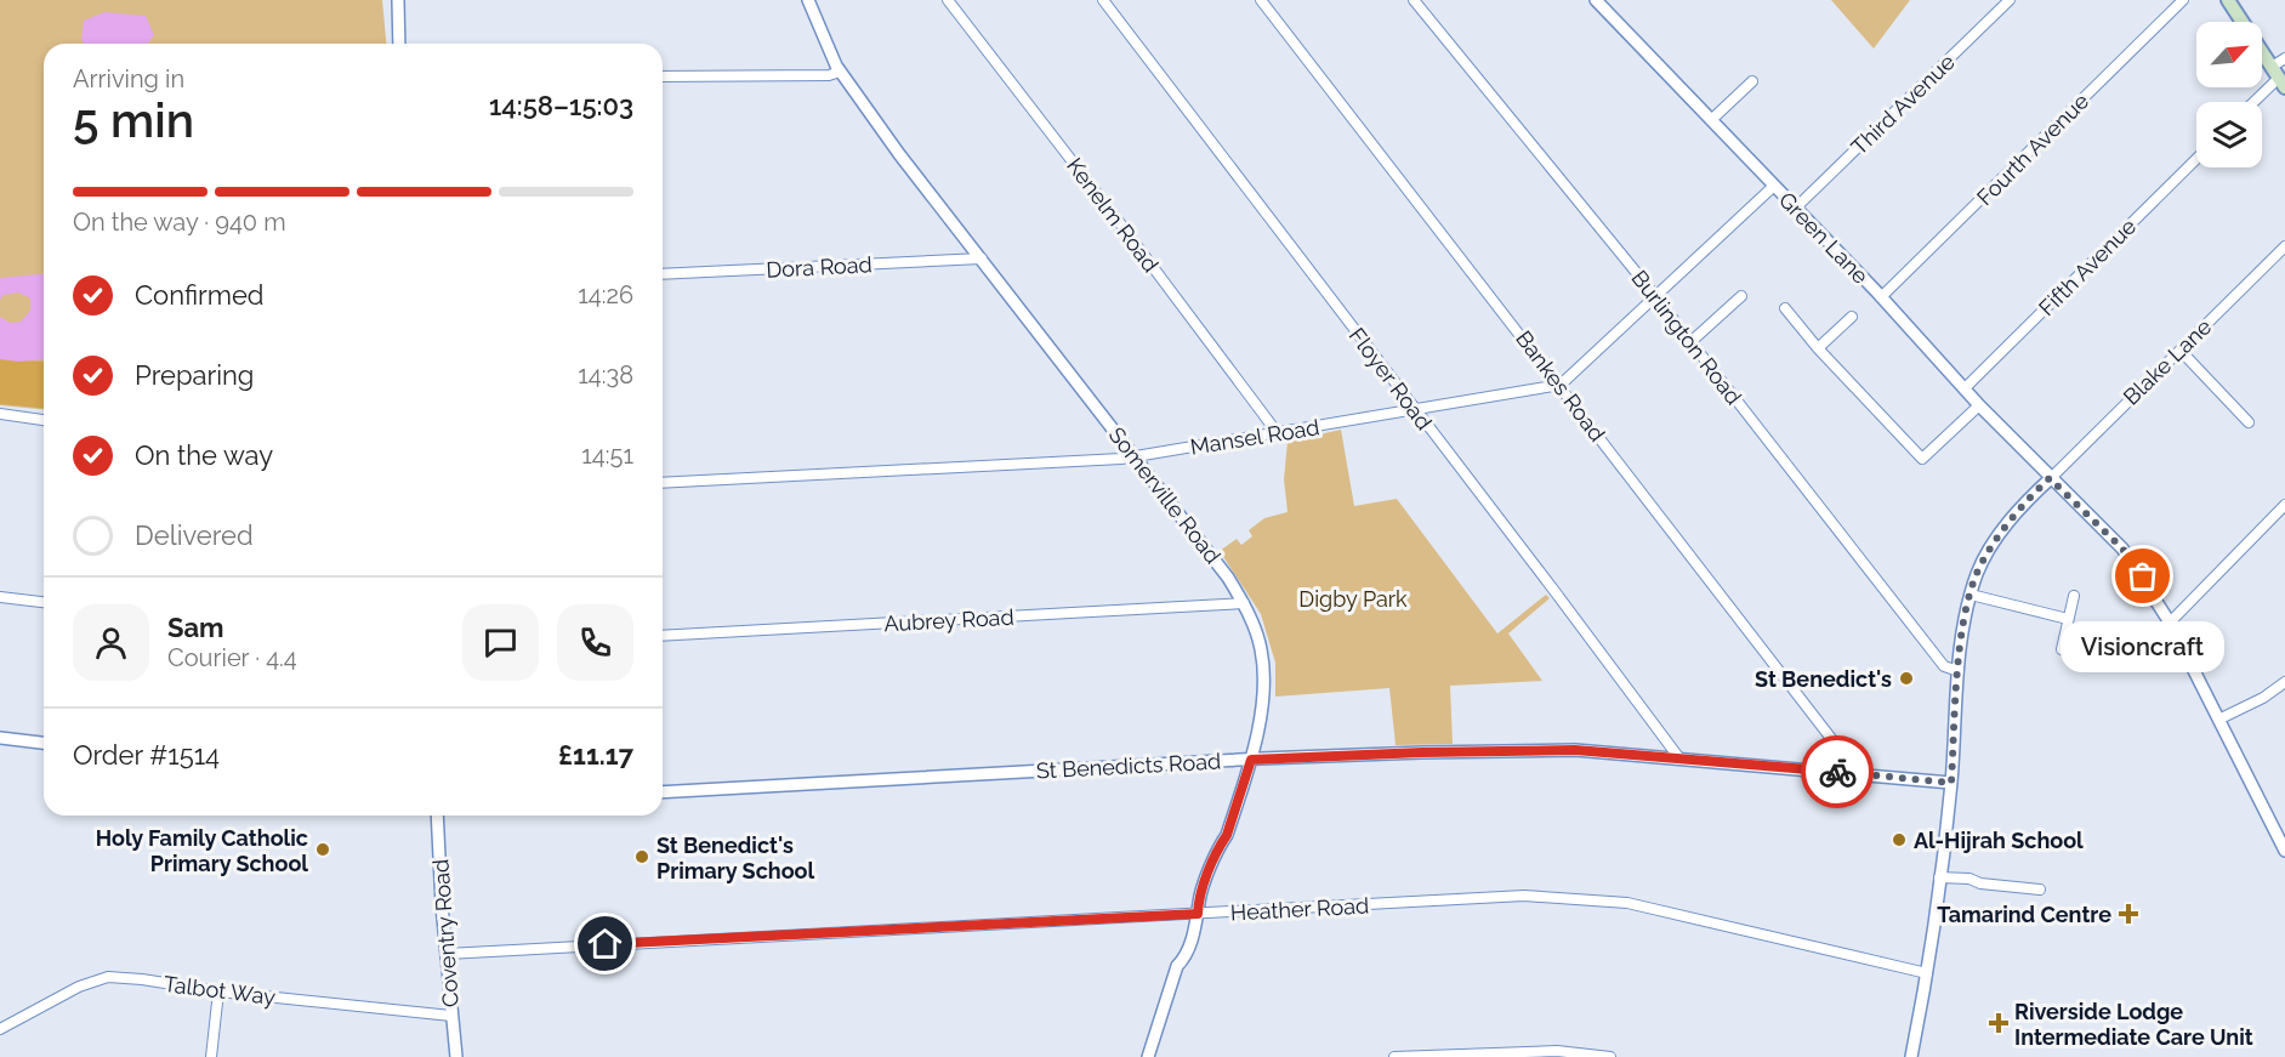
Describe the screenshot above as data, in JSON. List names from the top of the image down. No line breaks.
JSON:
{"streets":{"street":["Third Avenue","Fourth Avenue","Kenelm Road","Green Lane","Dora Road","Fifth Avenue","Burlington Road","Blake Lane","Floyer Road","Bankes Road","Mansel Road","Somerville Road","Aubrey Road","St Benedicts Road","Heather Road","Coventry Road","Talbot Way"]},"crossings":[["Third Avenue","Green Lane"],["Fourth Avenue","Green Lane"],["Kenelm Road","Mansel Road"],["Green Lane","Fifth Avenue"],["Green Lane","Blake Lane"],["Dora Road","Somerville Road"],["Floyer Road","Mansel Road"],["Floyer Road","St Benedicts Road"],["Bankes Road","Mansel Road"],["Bankes Road","St Benedicts Road"],["Mansel Road","Somerville Road"],["Somerville Road","Aubrey Road"],["Somerville Road","St Benedicts Road"],["Somerville Road","Heather Road"],["Heather Road","Coventry Road"],["Coventry Road","Talbot Way"]],"parks":["Digby Park"],"places":{"other":["Visioncraft","St Benedict's","Al-Hijrah School","Holy Family Catholic Primary School","St Benedict's Primary School"],"health":["Tamarind Centre","Riverside Lodge Intermediate Care Unit"]},"north":"top right","page":{"heading":["5 min","Arriving in","14:58–15:03"],"panel":["Sam","Courier · 4.4","Order #1514","£11.17"],"bar":"On the way · 940 m","list":[["Confirmed","14:26"],["Preparing","14:38"],["On the way","14:51"],"Delivered"],"bubble":"Visioncraft"}}
